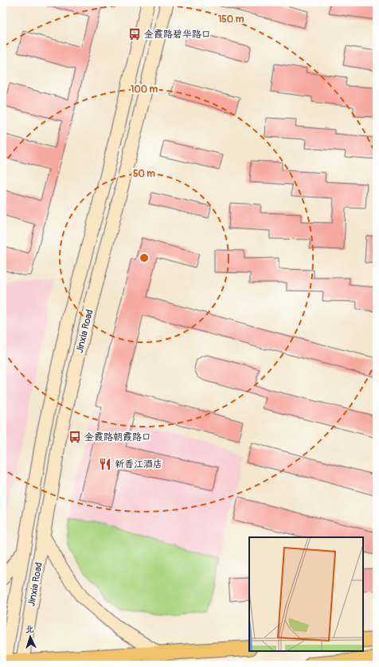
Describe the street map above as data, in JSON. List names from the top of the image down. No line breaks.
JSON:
{"streets":{"main road":["Jinxia Road"]},"places":{"bus stop":["金霞路碧华路口","金霞路朝霞路口"],"restaurant":["新香江酒店"]},"north":"top","rings":["150 m","100 m","50 m"]}
